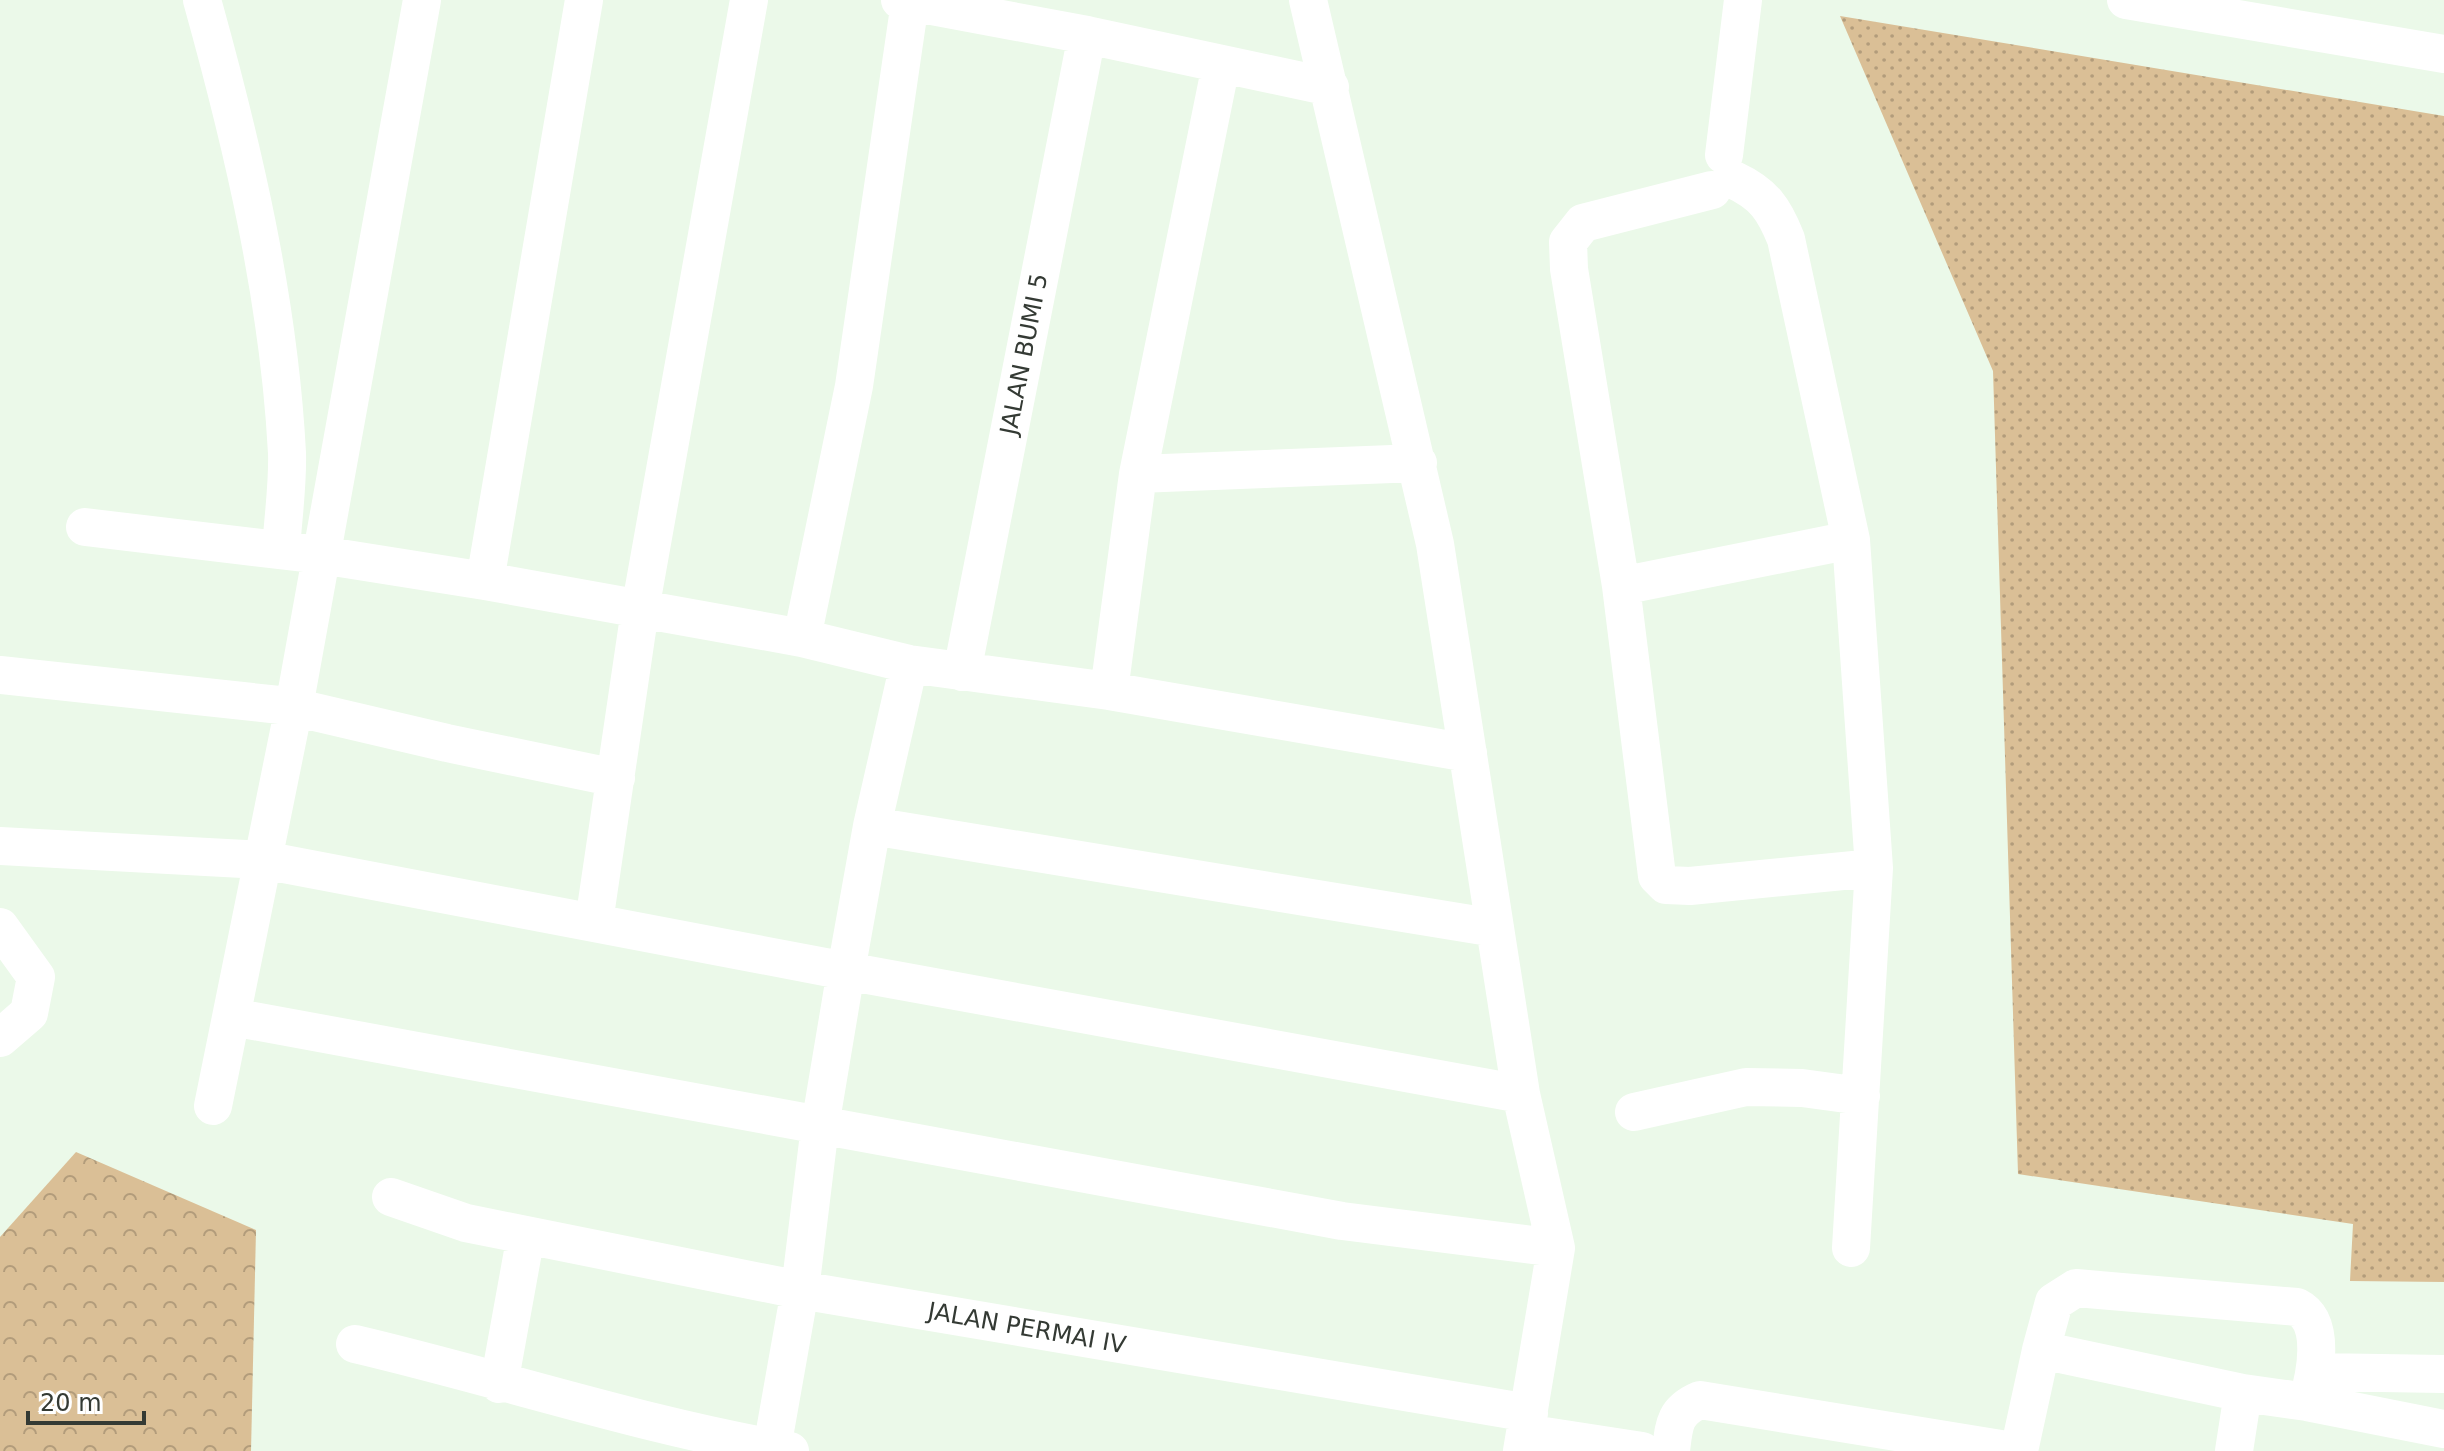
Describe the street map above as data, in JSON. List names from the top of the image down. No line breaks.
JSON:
{"streets":{"street":["JALAN BUMI 5","JALAN PERMAI IV"]},"scale_bar":"20 m"}
